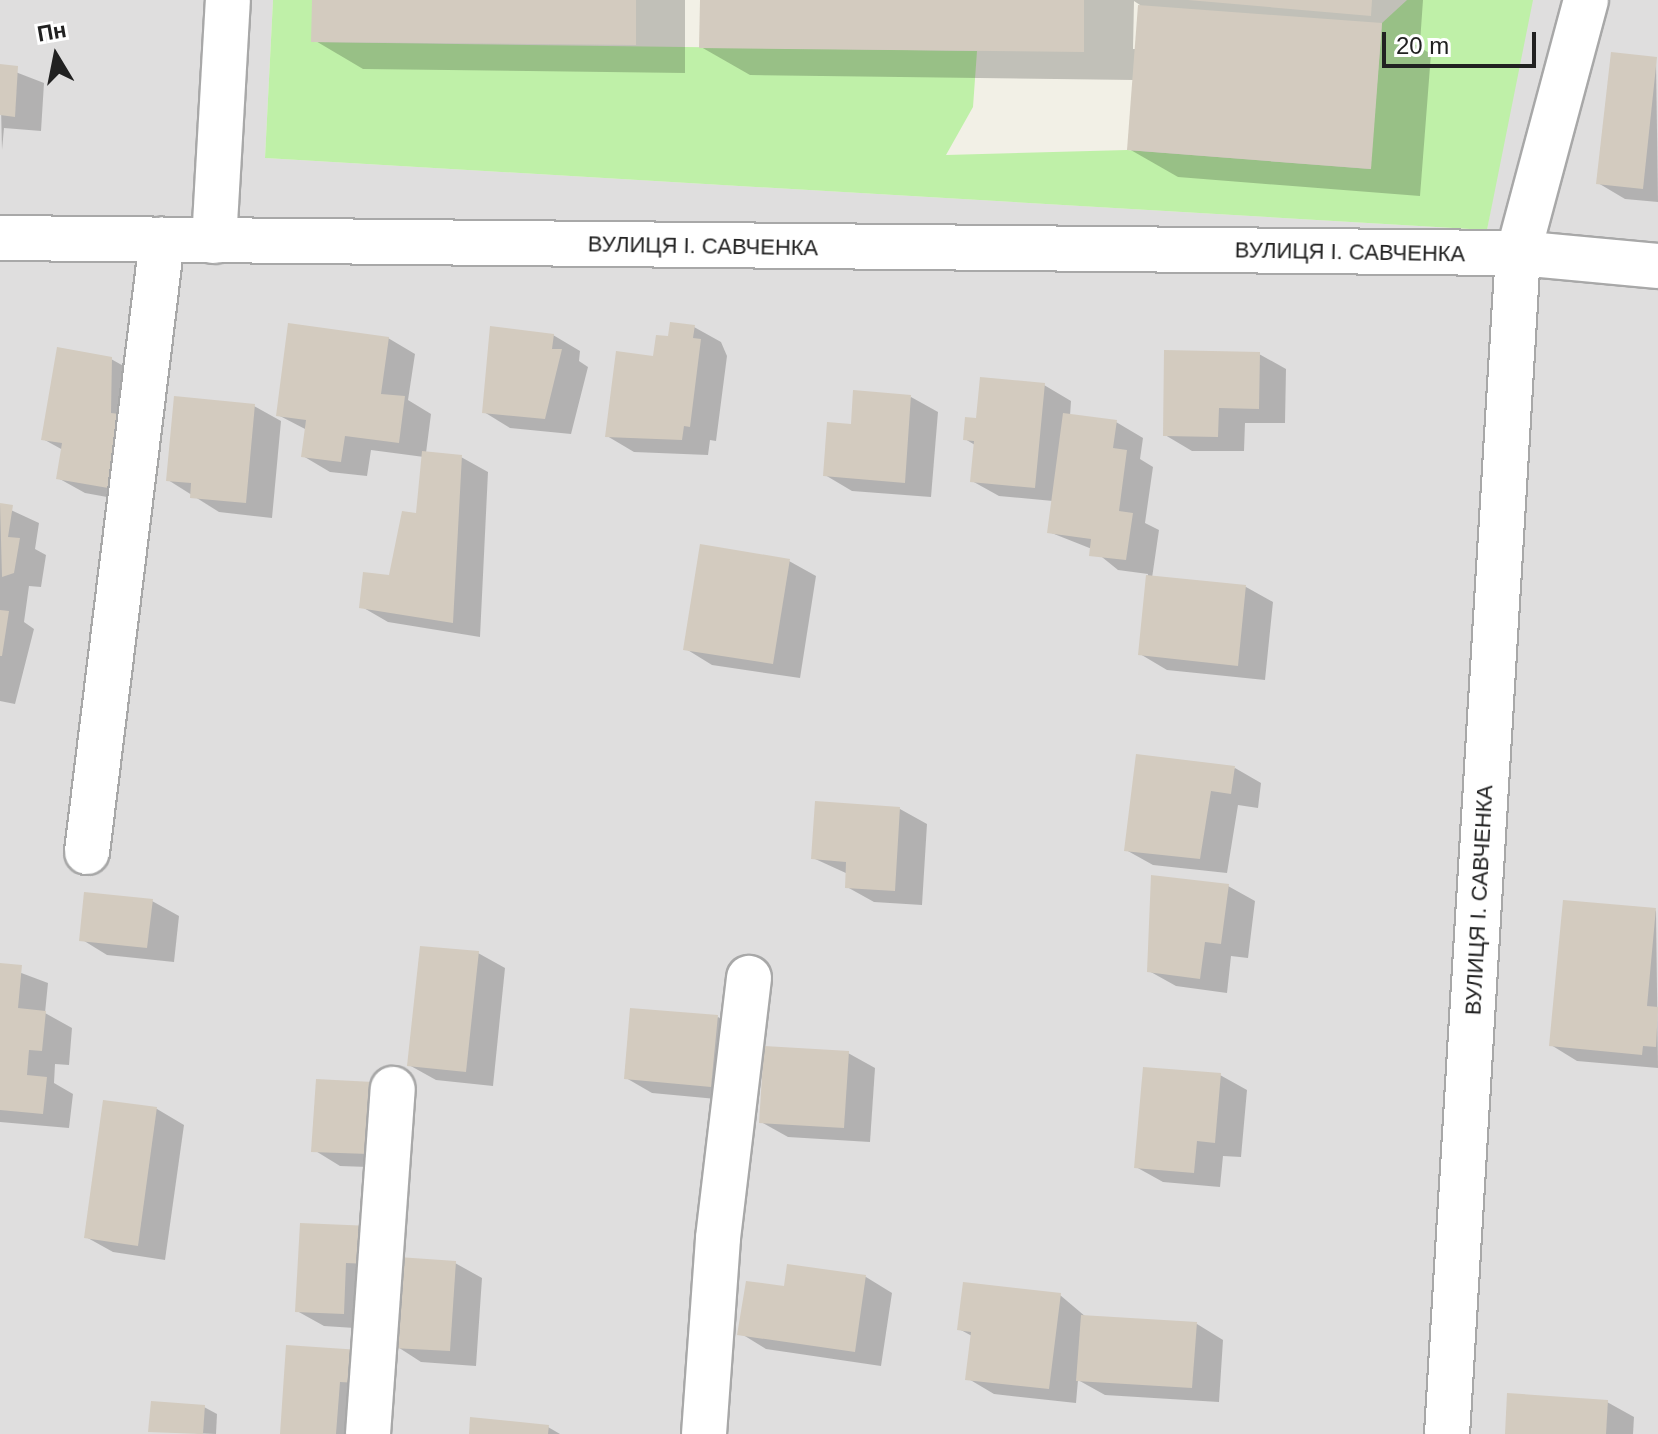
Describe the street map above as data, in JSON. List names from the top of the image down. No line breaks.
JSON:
{"streets":{"street":["ВУЛИЦЯ І. САВЧЕНКА"]},"scale_bar":"20 m","north":"top"}
